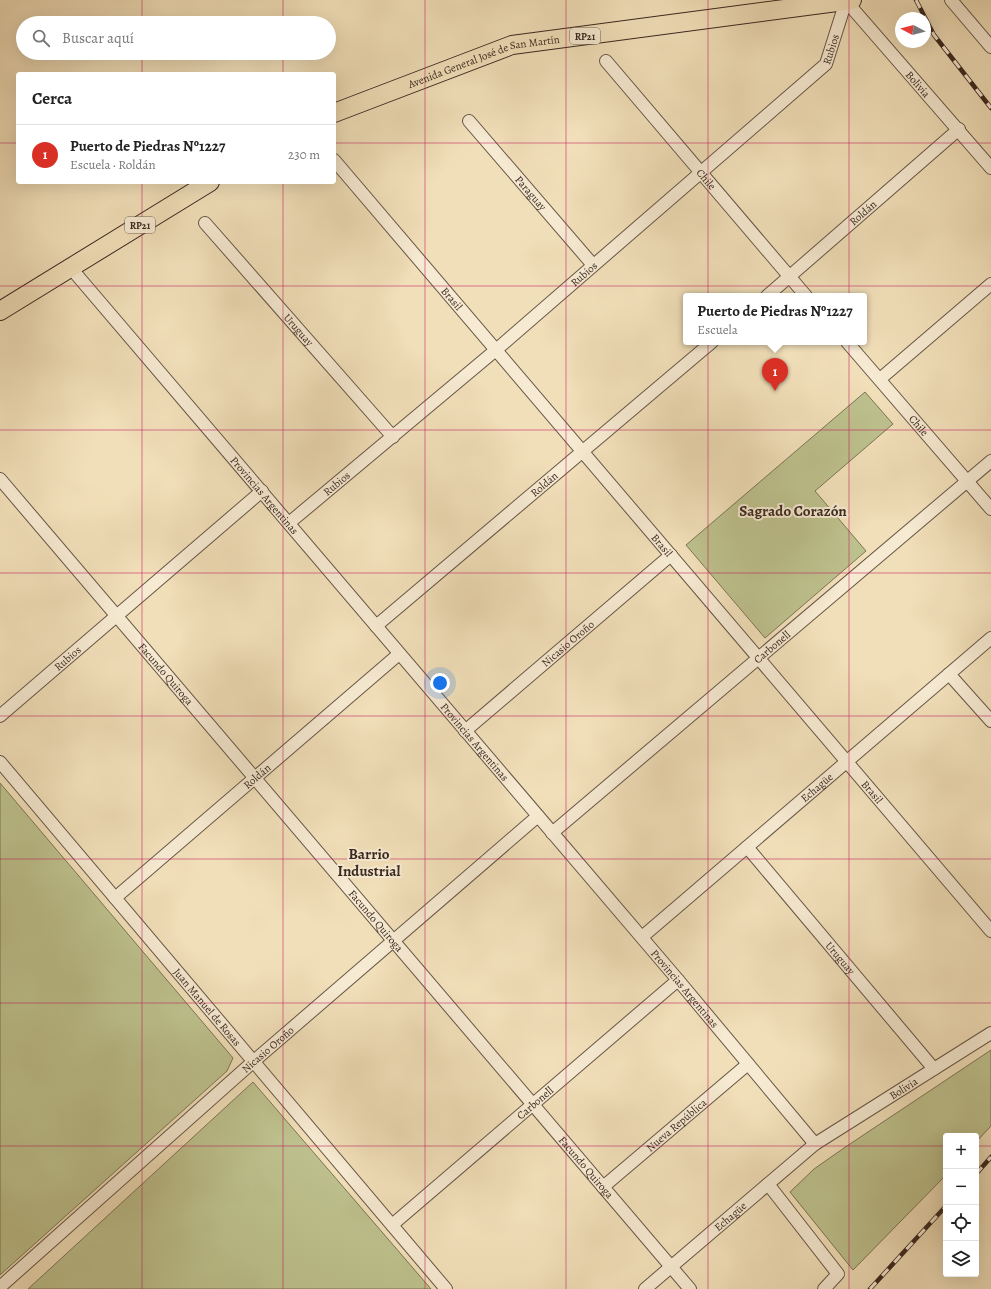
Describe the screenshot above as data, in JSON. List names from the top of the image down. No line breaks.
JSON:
{"streets":{"main road":["RP21","Avenida General José de San Martín"],"street":["Rubios","Bolivia","Chile","Paraguay","Roldán","Brasil","Uruguay","Provincias Argentinas","Nicasio Oroño","Carbonell","Facundo Quiroga","Echagüe","Juan Manuel de Rosas","Nueva República"]},"crossings":[["RP21","Provincias Argentinas"],["Rubios","Avenida General José de San Martín"],["Rubios","Bolivia"],["Rubios","Chile"],["Rubios","Paraguay"],["Rubios","Brasil"],["Rubios","Uruguay"],["Rubios","Provincias Argentinas"],["Rubios","Facundo Quiroga"],["Avenida General José de San Martín","Bolivia"],["Bolivia","Roldán"],["Bolivia","Uruguay"],["Bolivia","Provincias Argentinas"],["Bolivia","Echagüe"],["Chile","Roldán"],["Chile","Carbonell"],["Roldán","Brasil"],["Roldán","Provincias Argentinas"],["Roldán","Facundo Quiroga"],["Roldán","Juan Manuel de Rosas"],["Brasil","Nicasio Oroño"],["Brasil","Carbonell"],["Brasil","Echagüe"],["Uruguay","Echagüe"],["Provincias Argentinas","Nicasio Oroño"],["Provincias Argentinas","Carbonell"],["Provincias Argentinas","Echagüe"],["Provincias Argentinas","Nueva República"],["Nicasio Oroño","Facundo Quiroga"],["Nicasio Oroño","Juan Manuel de Rosas"],["Carbonell","Facundo Quiroga"],["Carbonell","Juan Manuel de Rosas"],["Facundo Quiroga","Echagüe"],["Facundo Quiroga","Nueva República"]],"districts":["Sagrado Corazón","Barrio Industrial"],"north":"left","page":{"search":"Buscar aquí","heading":"Cerca","list":[{"mark":"1","name":"Puerto de Piedras Nº1227","note":"Escuela · Roldán","value":"230 m"}],"popup":["Puerto de Piedras Nº1227","Escuela"],"pins":"1","map_buttons":["+","−"]}}
